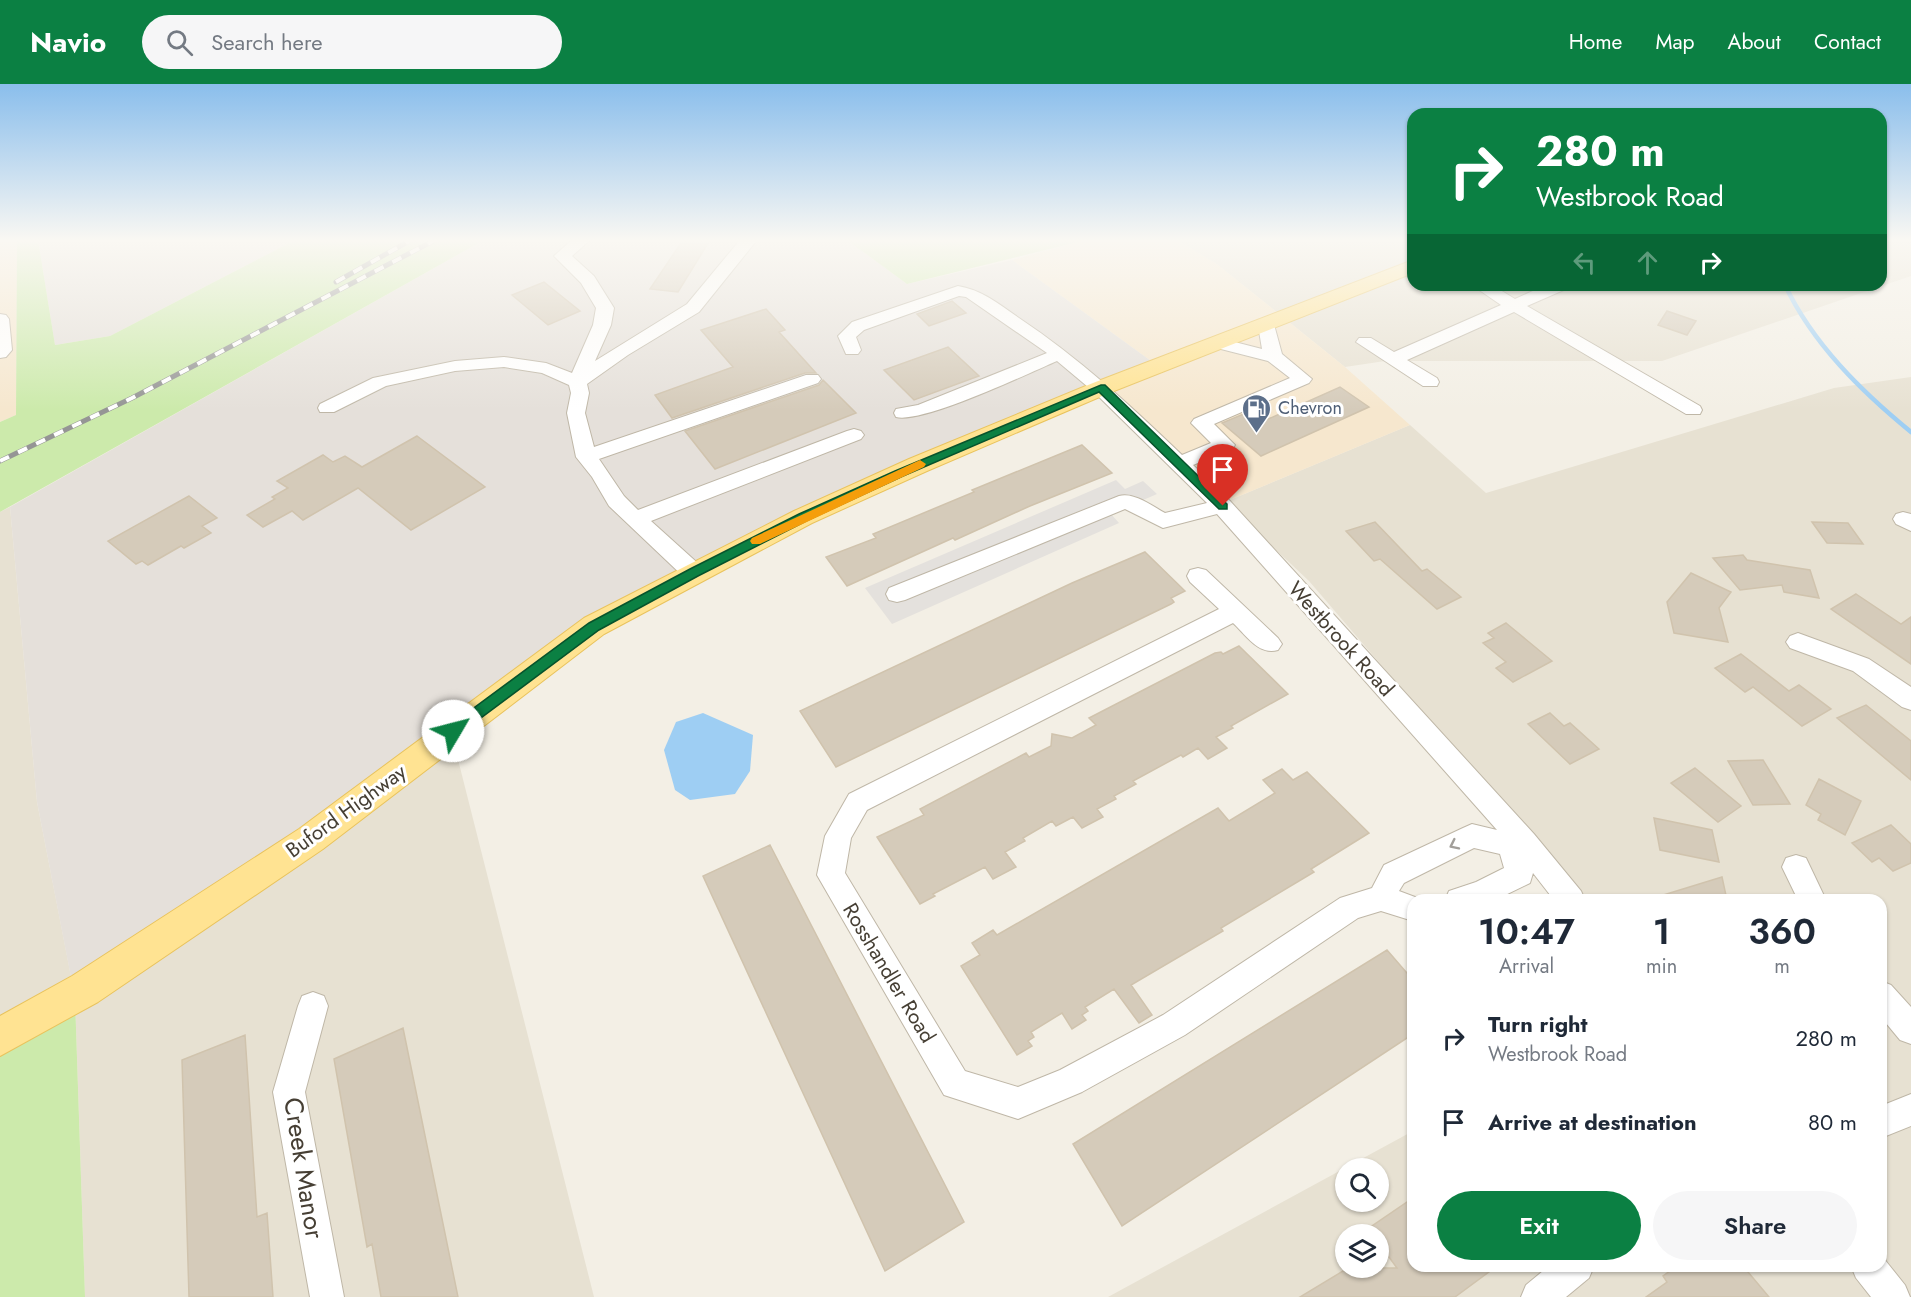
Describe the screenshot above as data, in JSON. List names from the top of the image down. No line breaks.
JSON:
{"streets":{"main road":["Buford Highway"],"street":["Westbrook Road","Rosshandler Road","Creek Manor"]},"crossings":[["Westbrook Road","Buford Highway"]],"places":{"fuel station":["Chevron"]},"page":{"header":"Navio","search":"Search here","nav":["Home","Map","About","Contact"],"turn":["280 m","Westbrook Road"],"eta":["10:47","Arrival","1","min","360","m"],"list":[{"name":"Turn right","note":"Westbrook Road","value":"280 m"},{"name":"Arrive at destination","value":"80 m"}],"buttons":["Exit","Share"]}}
